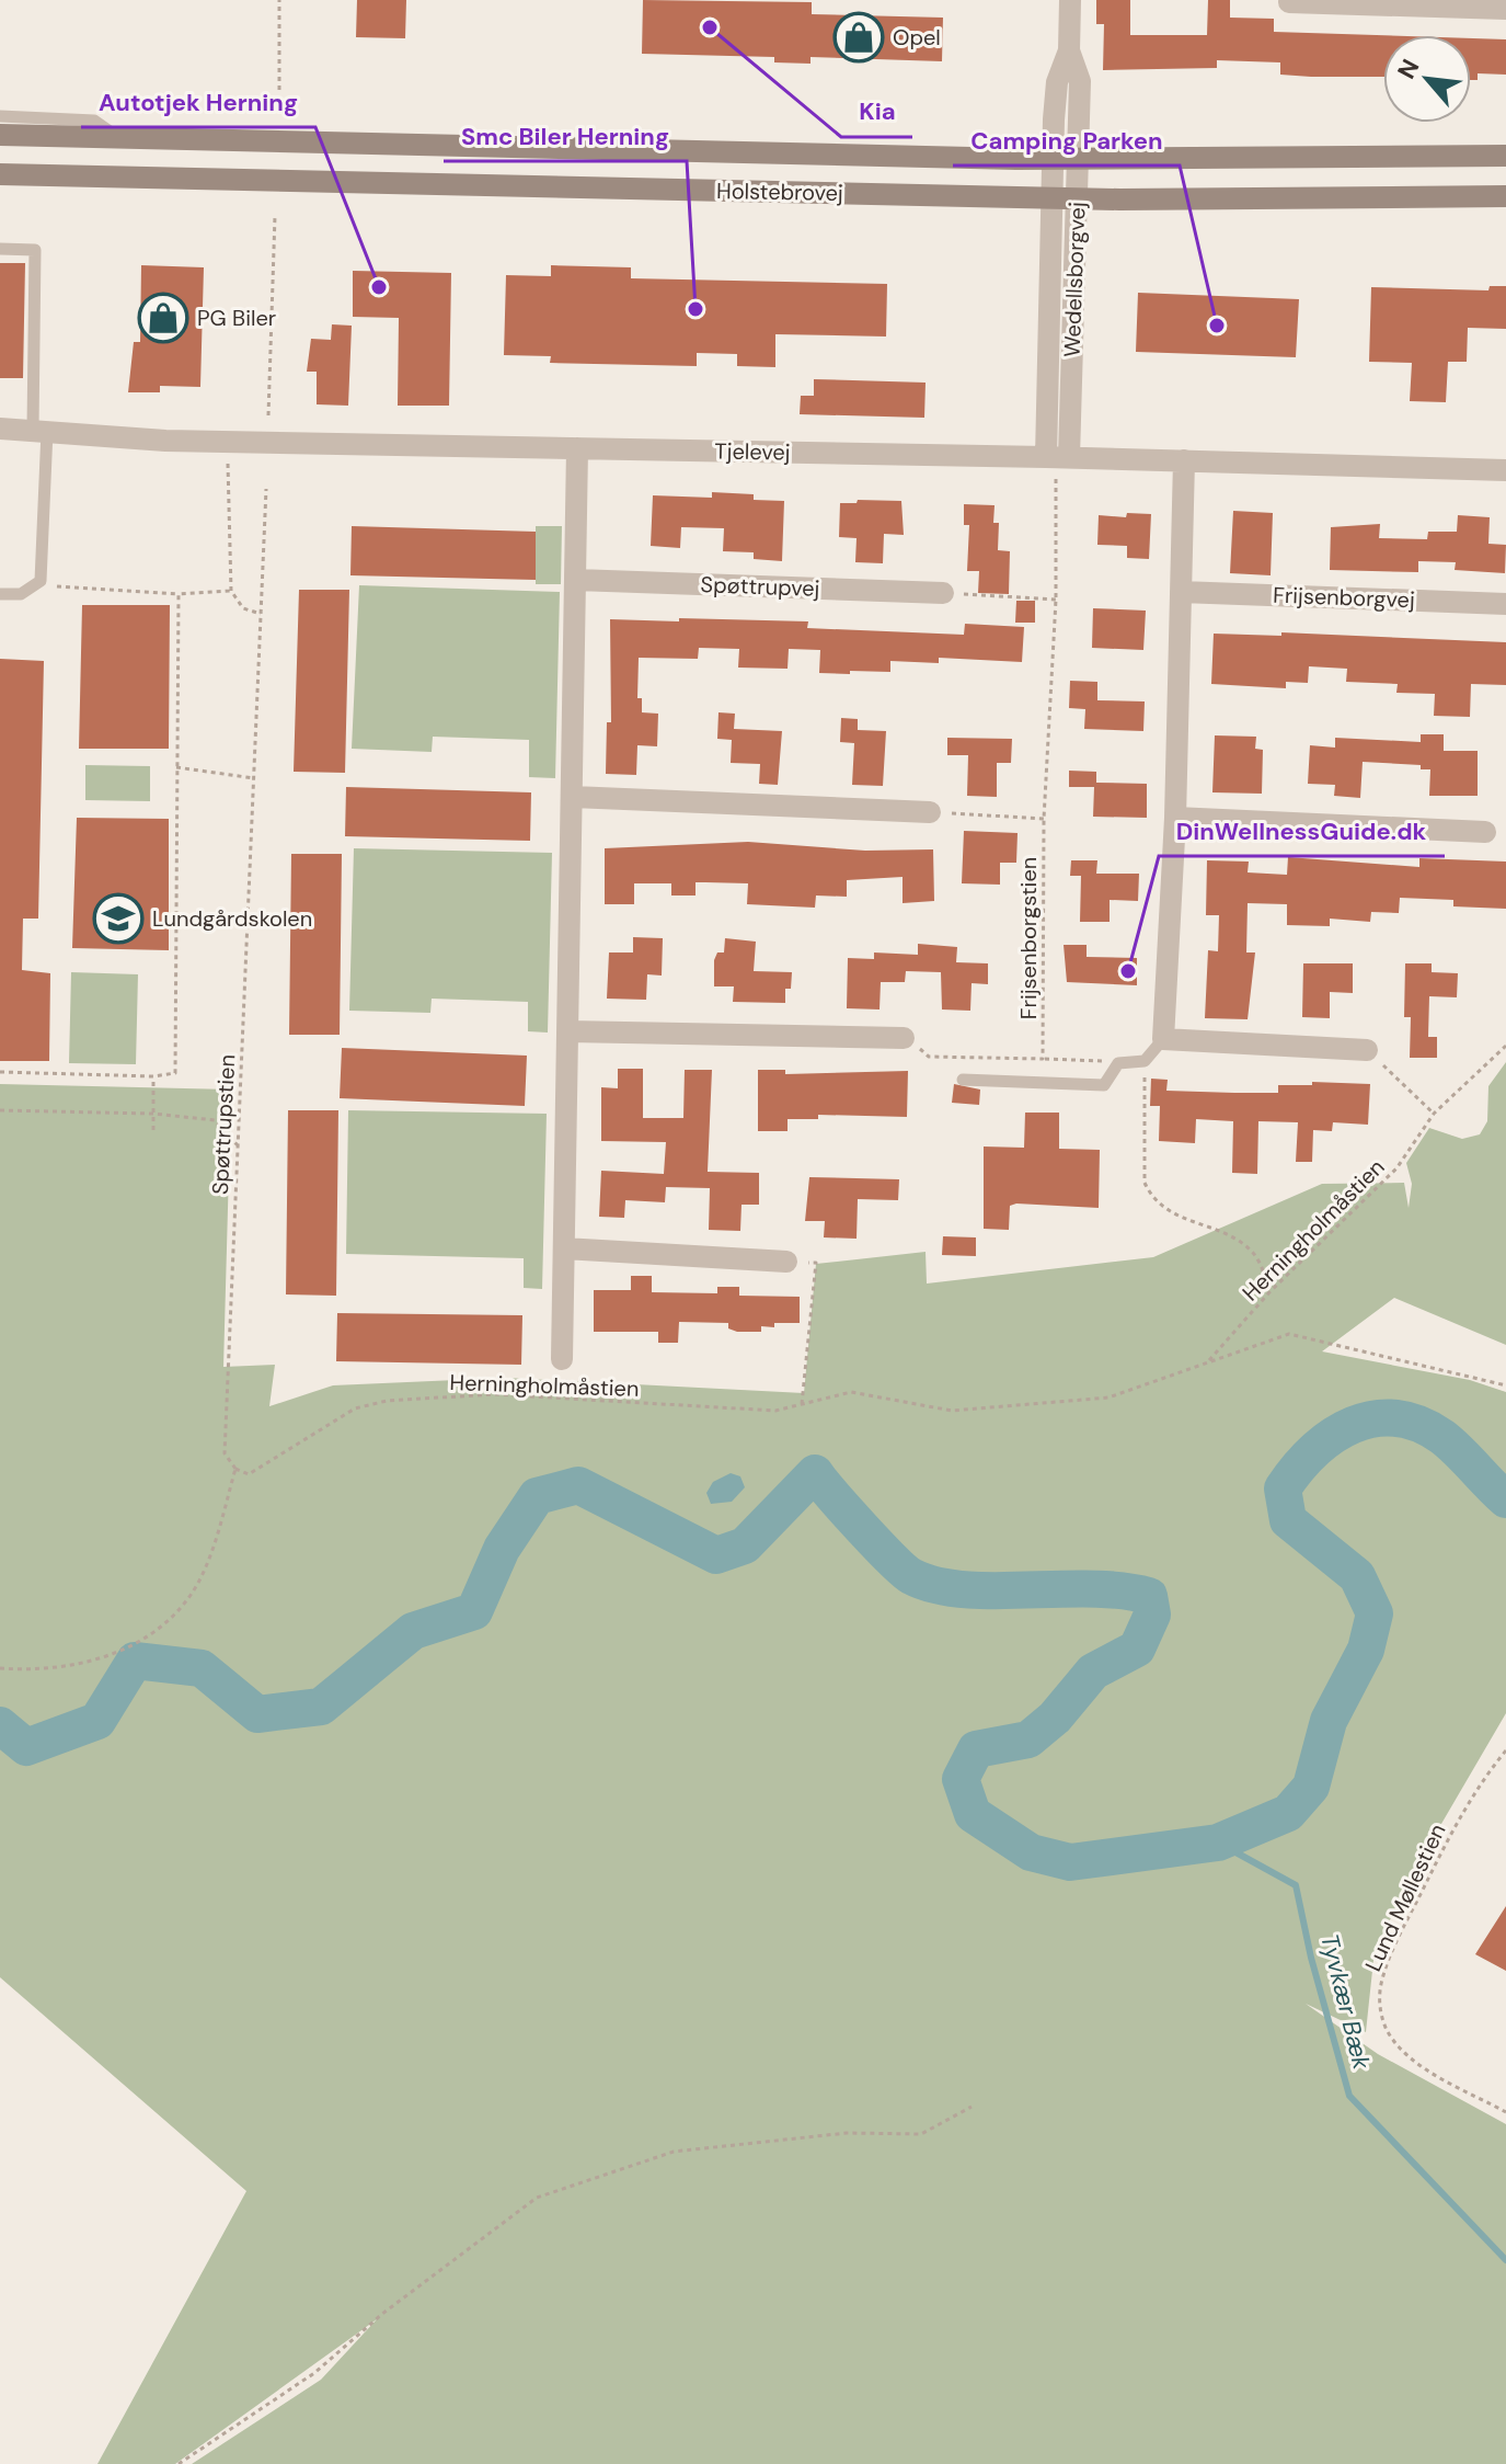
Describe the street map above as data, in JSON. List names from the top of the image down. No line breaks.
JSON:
{"streets":{"main road":["Holstebrovej"],"street":["Wedellsborgvej","Tjelevej","Spøttrupvej","Frijsenborgvej"],"path":["Frijsenborgstien","Spøttrupstien","Herningholmåstien","Lund Møllestien"]},"crossings":[["Holstebrovej","Wedellsborgvej"],["Wedellsborgvej","Tjelevej"],["Wedellsborgvej","Frijsenborgstien"],["Tjelevej","Frijsenborgstien"],["Spøttrupstien","Herningholmåstien"]],"water":["Tyvkær Bæk"],"places":{"other":["Kia","Autotjek Herning","Smc Biler Herning","Camping Parken","DinWellnessGuide.dk"],"shop":["Opel","PG Biler"],"school or university":["Lundgårdskolen"]},"north":"top left"}
